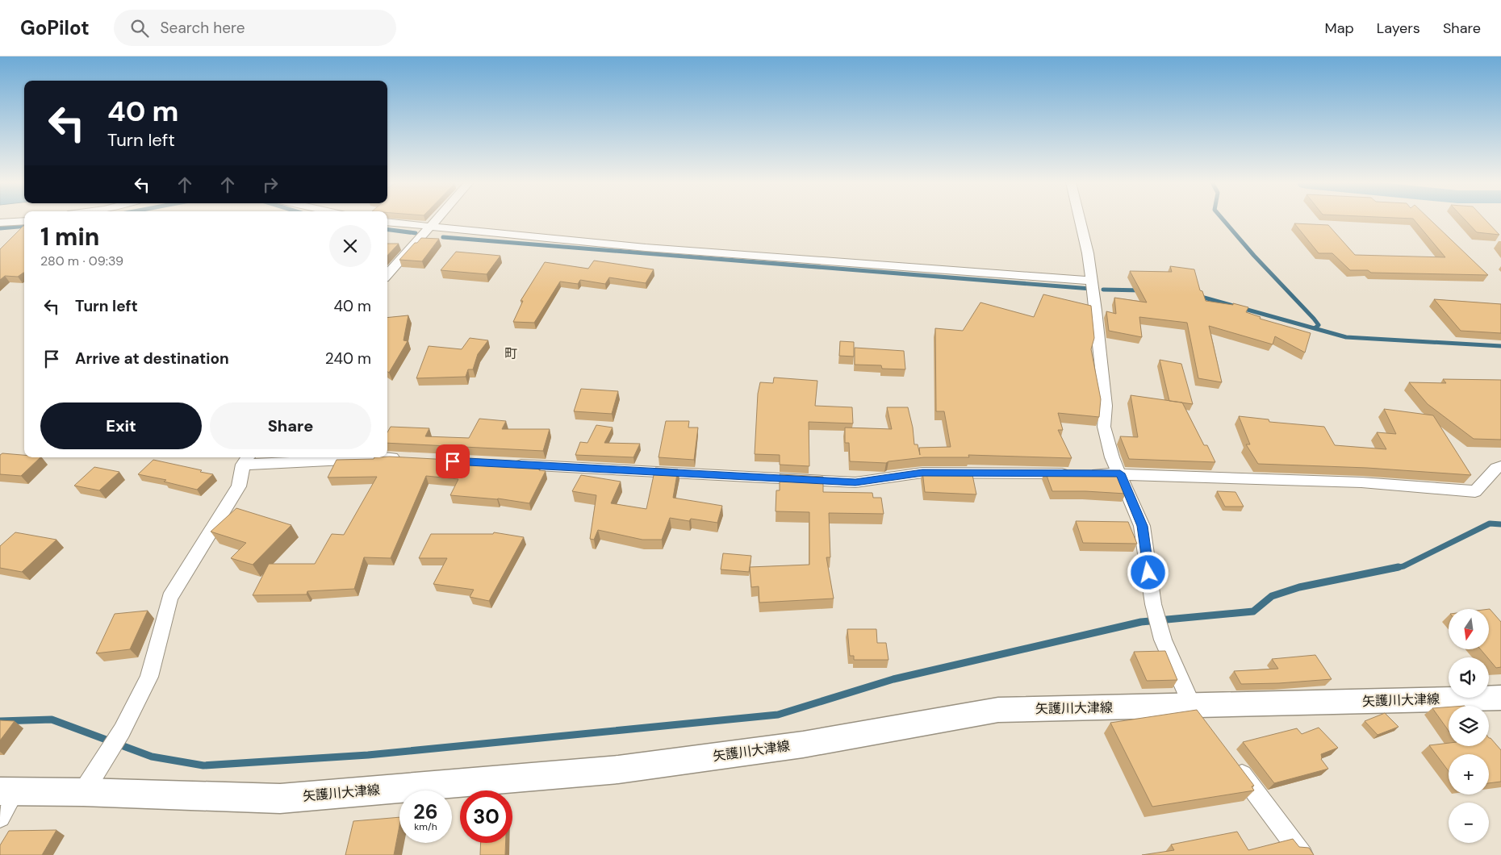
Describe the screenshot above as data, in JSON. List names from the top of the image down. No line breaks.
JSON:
{"streets":{"main road":["矢護川大津線"]},"districts":["町"],"north":"bottom","page":{"header":"GoPilot","search":"Search here","nav":["Map","Layers","Share"],"turn":["40 m","Turn left"],"heading":["1 min","280 m · 09:39"],"list":[{"name":"Turn left","value":"40 m"},{"name":"Arrive at destination","value":"240 m"}],"buttons":["Exit","Share"],"map_buttons":["+","−"],"speed":"26 km/h","limit":"30"}}
